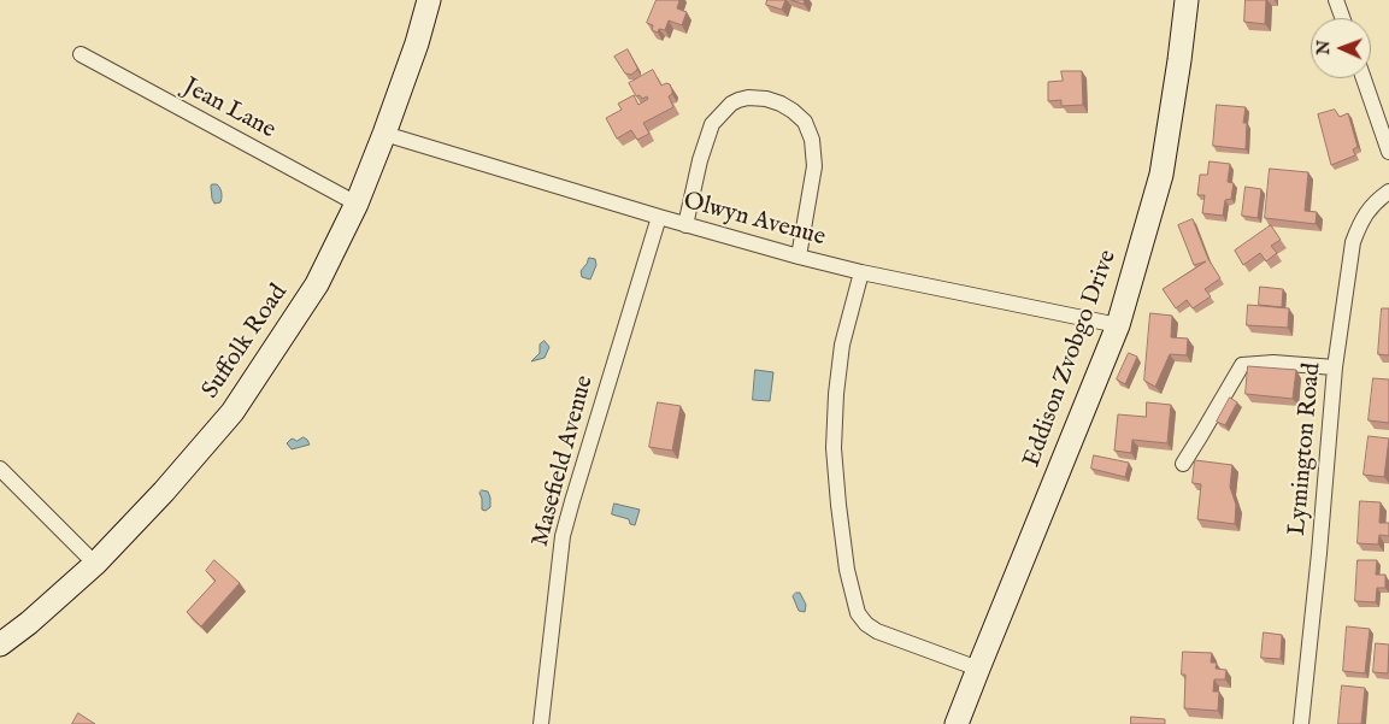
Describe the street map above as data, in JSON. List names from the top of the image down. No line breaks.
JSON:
{"streets":{"street":["Jean Lane","Olwyn Avenue","Suffolk Road","Eddison Zvobgo Drive","Lymington Road","Masefield Avenue"]},"crossings":[["Jean Lane","Suffolk Road"],["Olwyn Avenue","Suffolk Road"],["Olwyn Avenue","Eddison Zvobgo Drive"],["Olwyn Avenue","Masefield Avenue"]],"north":"left"}
